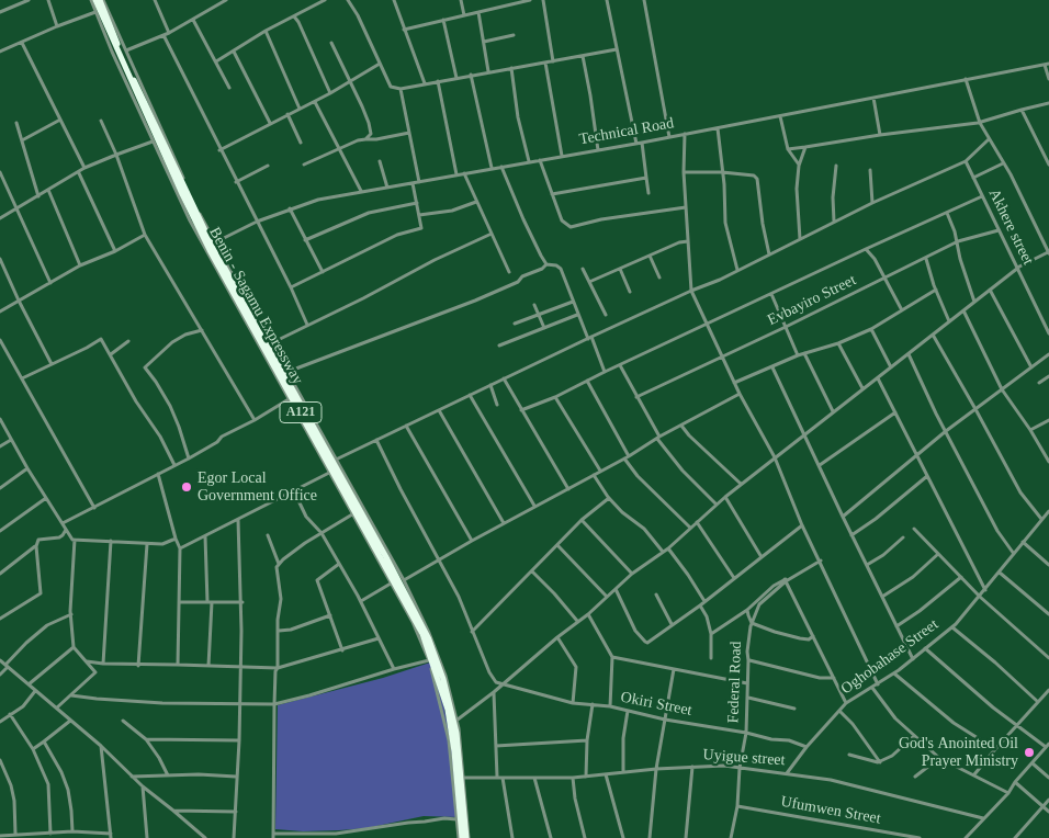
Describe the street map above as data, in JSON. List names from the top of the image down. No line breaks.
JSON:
{"streets":{"highway":["Benin - Sagamu Expressway","A121"],"street":["Technical Road","Akhere street","Evbayiro Street","Oghobahase Street","Federal Road","Okiri Street","Uyigue street","Ufumwen Street"]},"crossings":[["Akhere street","Evbayiro Street"],["Benin - Sagamu Expressway","A121"],["Oghobahase Street","Okiri Street"],["Oghobahase Street","Uyigue street"],["Federal Road","Okiri Street"],["Federal Road","Uyigue street"],["Federal Road","Ufumwen Street"]],"places":["Egor Local Government Office","God's Anointed Oil Prayer Ministry"]}
